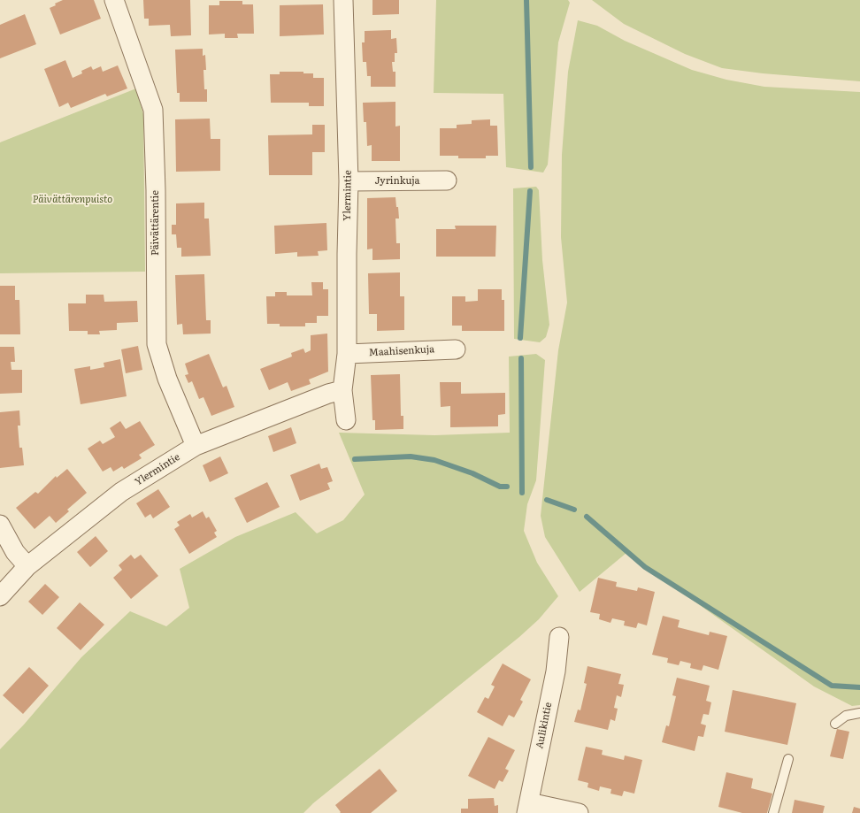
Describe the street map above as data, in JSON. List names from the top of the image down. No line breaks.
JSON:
{"streets":{"street":["Jyrinkuja","Ylermintie","Päivättärentie","Maahisenkuja","Aulikintie"]},"crossings":[["Jyrinkuja","Ylermintie"],["Ylermintie","Päivättärentie"],["Ylermintie","Maahisenkuja"]],"parks":["Päivättärenpuisto"]}
